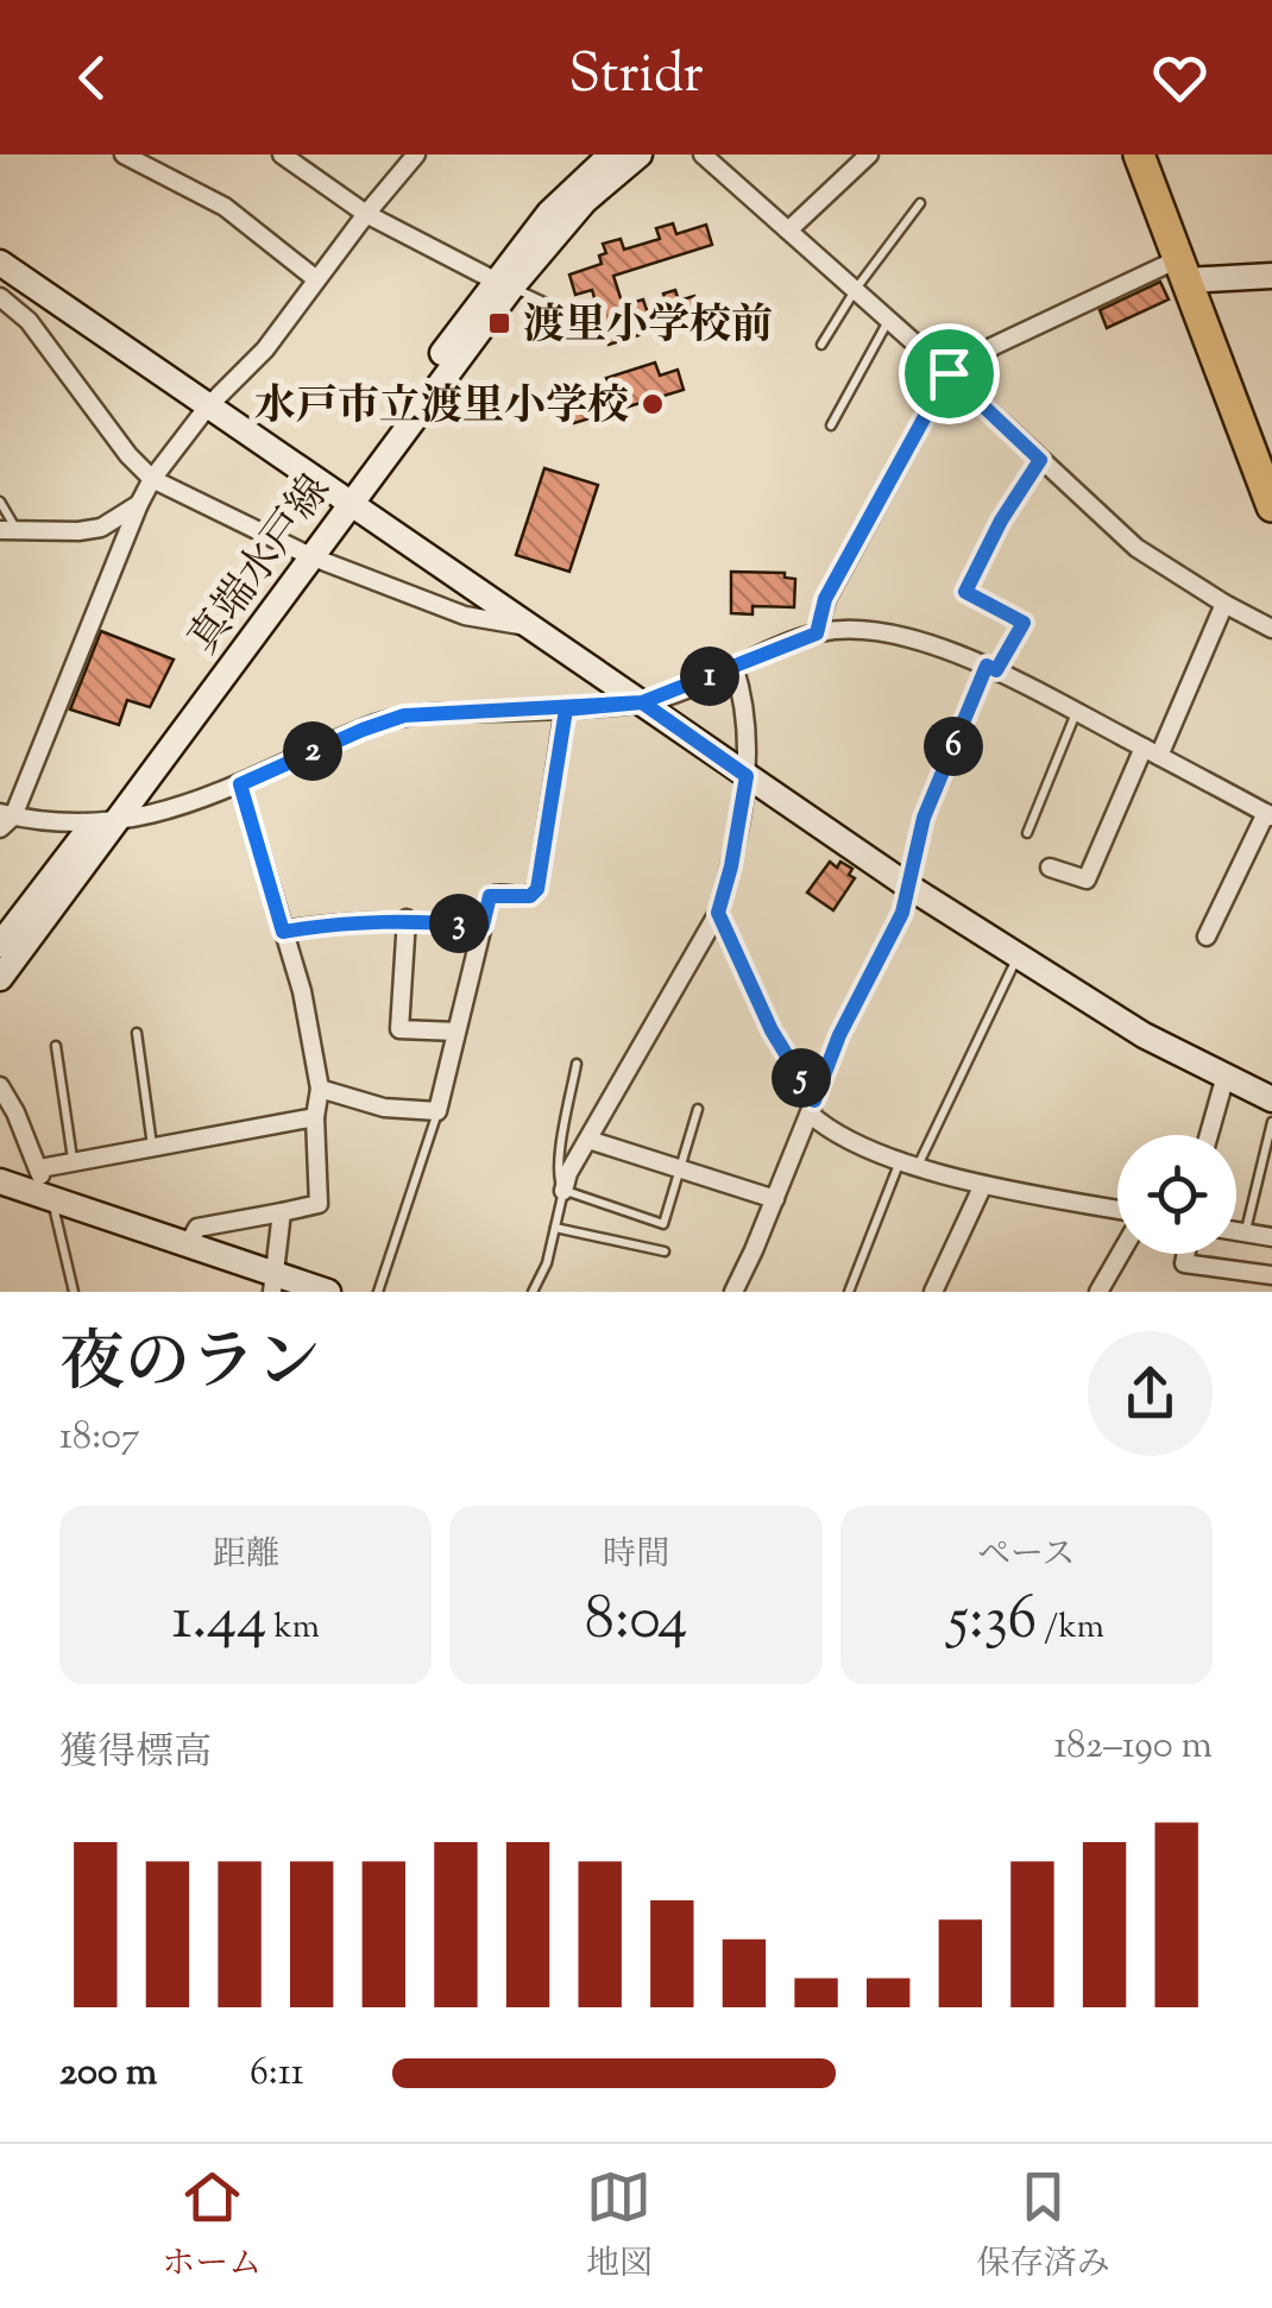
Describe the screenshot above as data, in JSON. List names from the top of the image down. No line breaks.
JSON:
{"streets":{"street":["真端水戸線"]},"places":{"transit":["渡里小学校前"],"other":["水戸市立渡里小学校"]},"page":{"header":"Stridr","pins":["1","6","2","3","5"],"heading":["夜のラン","18:07"],"stats":[["距離","1.44 km"],["時間","8:04"],["ペース","5:36 /km"]],"chart":["獲得標高","182–190 m"],"list":[{"name":"200 m","note":"6:11"}],"tabs":["ホーム","地図","保存済み"]}}
